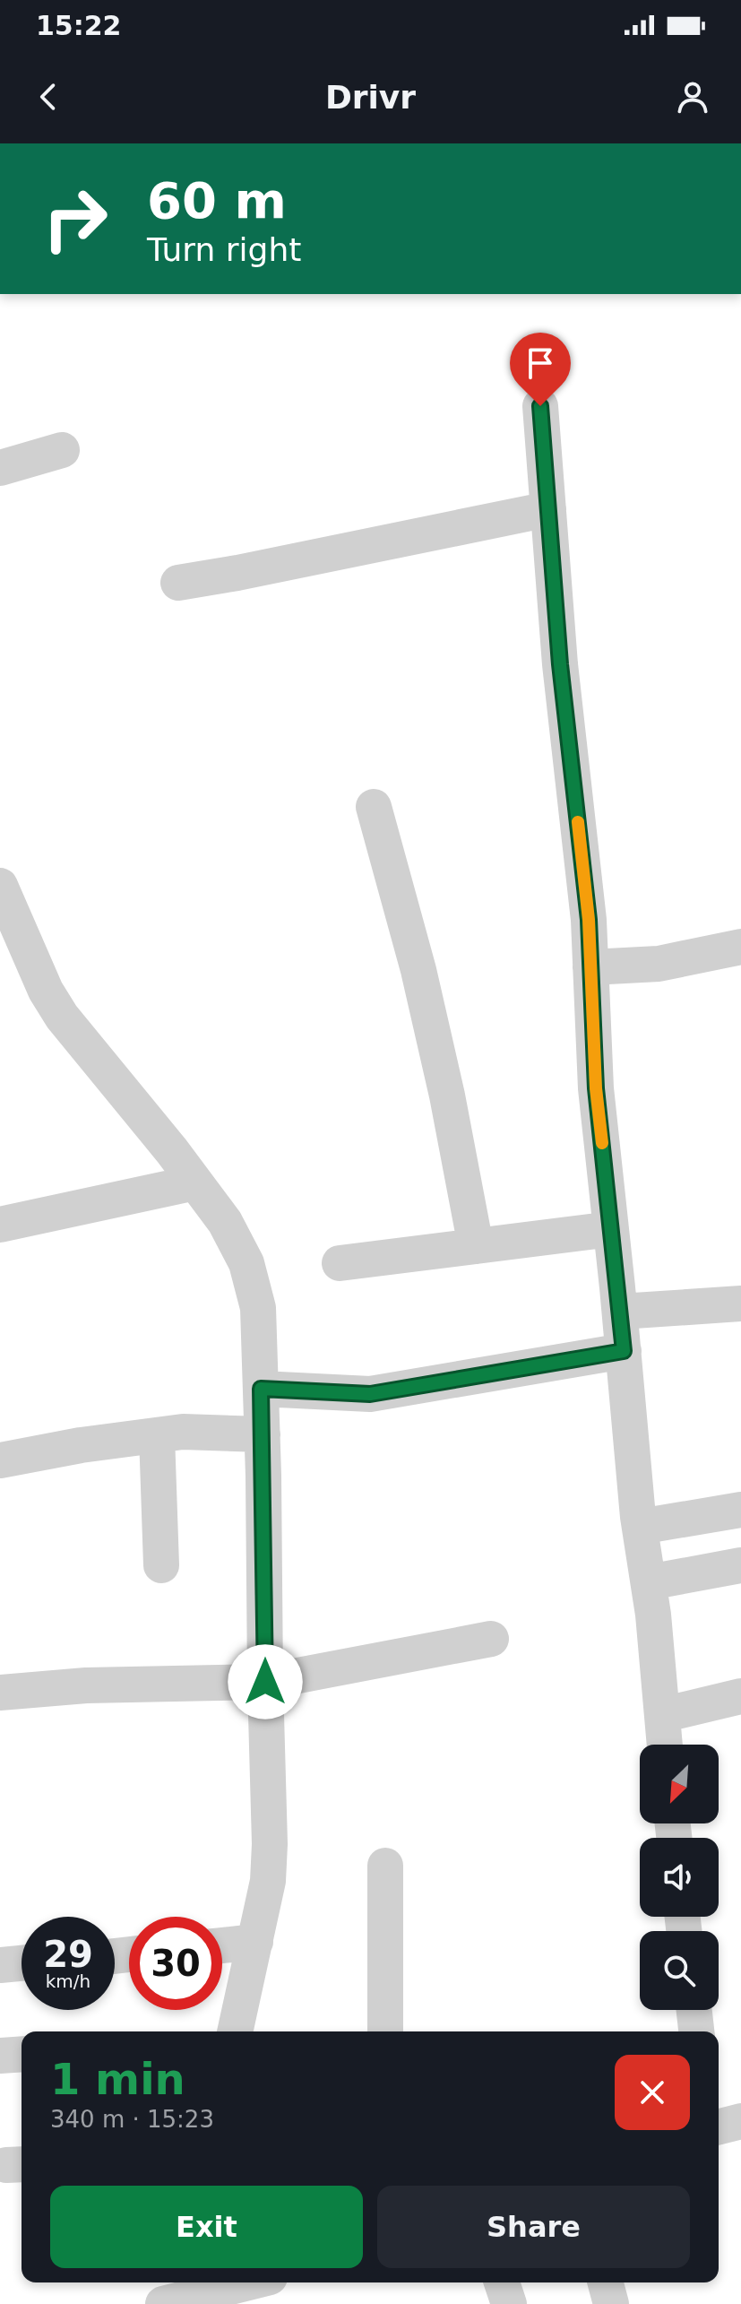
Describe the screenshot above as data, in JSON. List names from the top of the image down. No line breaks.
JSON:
{"north":"bottom left","page":{"status":"15:22","header":"Drivr","turn":["60 m","Turn right"],"speed":"29 km/h","limit":"30","heading":["1 min","340 m · 15:23"],"buttons":["Exit","Share"]}}
